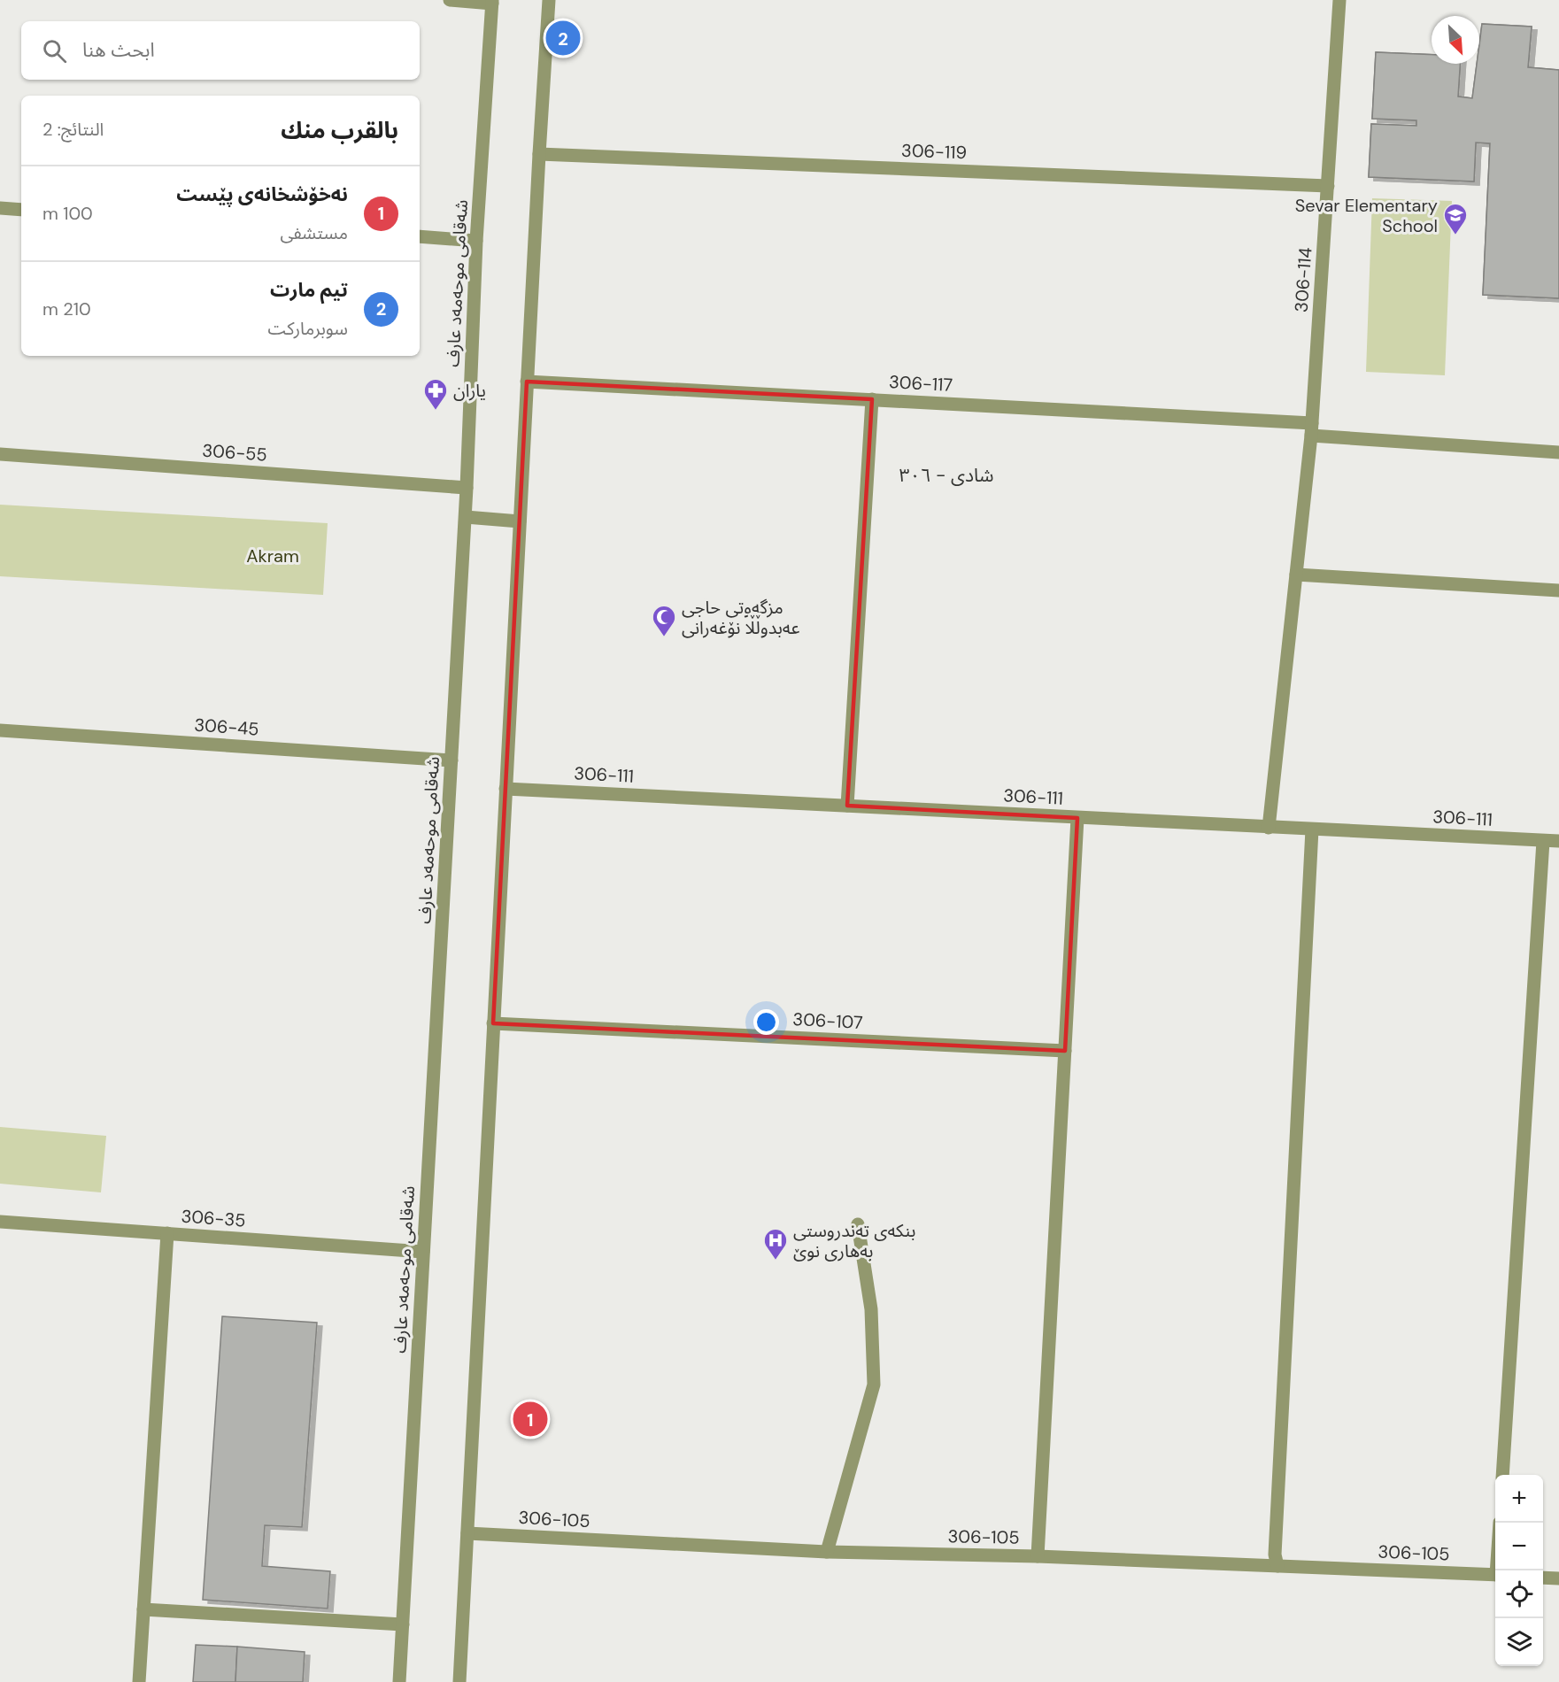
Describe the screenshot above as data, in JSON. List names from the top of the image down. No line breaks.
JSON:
{"streets":{"street":["306-119","306-114","شەقامی موحەمەد عارف","306-117","306-55","306-45","306-111","306-107","306-35","306-105"]},"crossings":[["306-119","306-114"],["306-114","306-117"],["306-114","306-111"],["شەقامی موحەمەد عارف","306-55"],["شەقامی موحەمەد عارف","306-45"],["شەقامی موحەمەد عارف","306-35"]],"districts":["شادی - ٣٠٦"],"parks":["Akram"],"places":{"school or university":["Sevar Elementary School"],"pharmacy":["یاران"],"mosque":["مزگەوتی حاجی عەبدوڵڵا نۆغەرانی"],"hospital":["بنکەی تەندروستی بەهاری نوێ"]},"north":"bottom right","page":{"pins":["2","1"],"search":"ابحث هنا","heading":["بالقرب منك","النتائج: 2"],"list":[{"mark":"1","name":"نەخۆشخانەی پێست","note":"مستشفى","value":"100 m"},{"mark":"2","name":"تيم مارت","note":"سوبرماركت","value":"210 m"}],"map_buttons":["+","−"]}}
